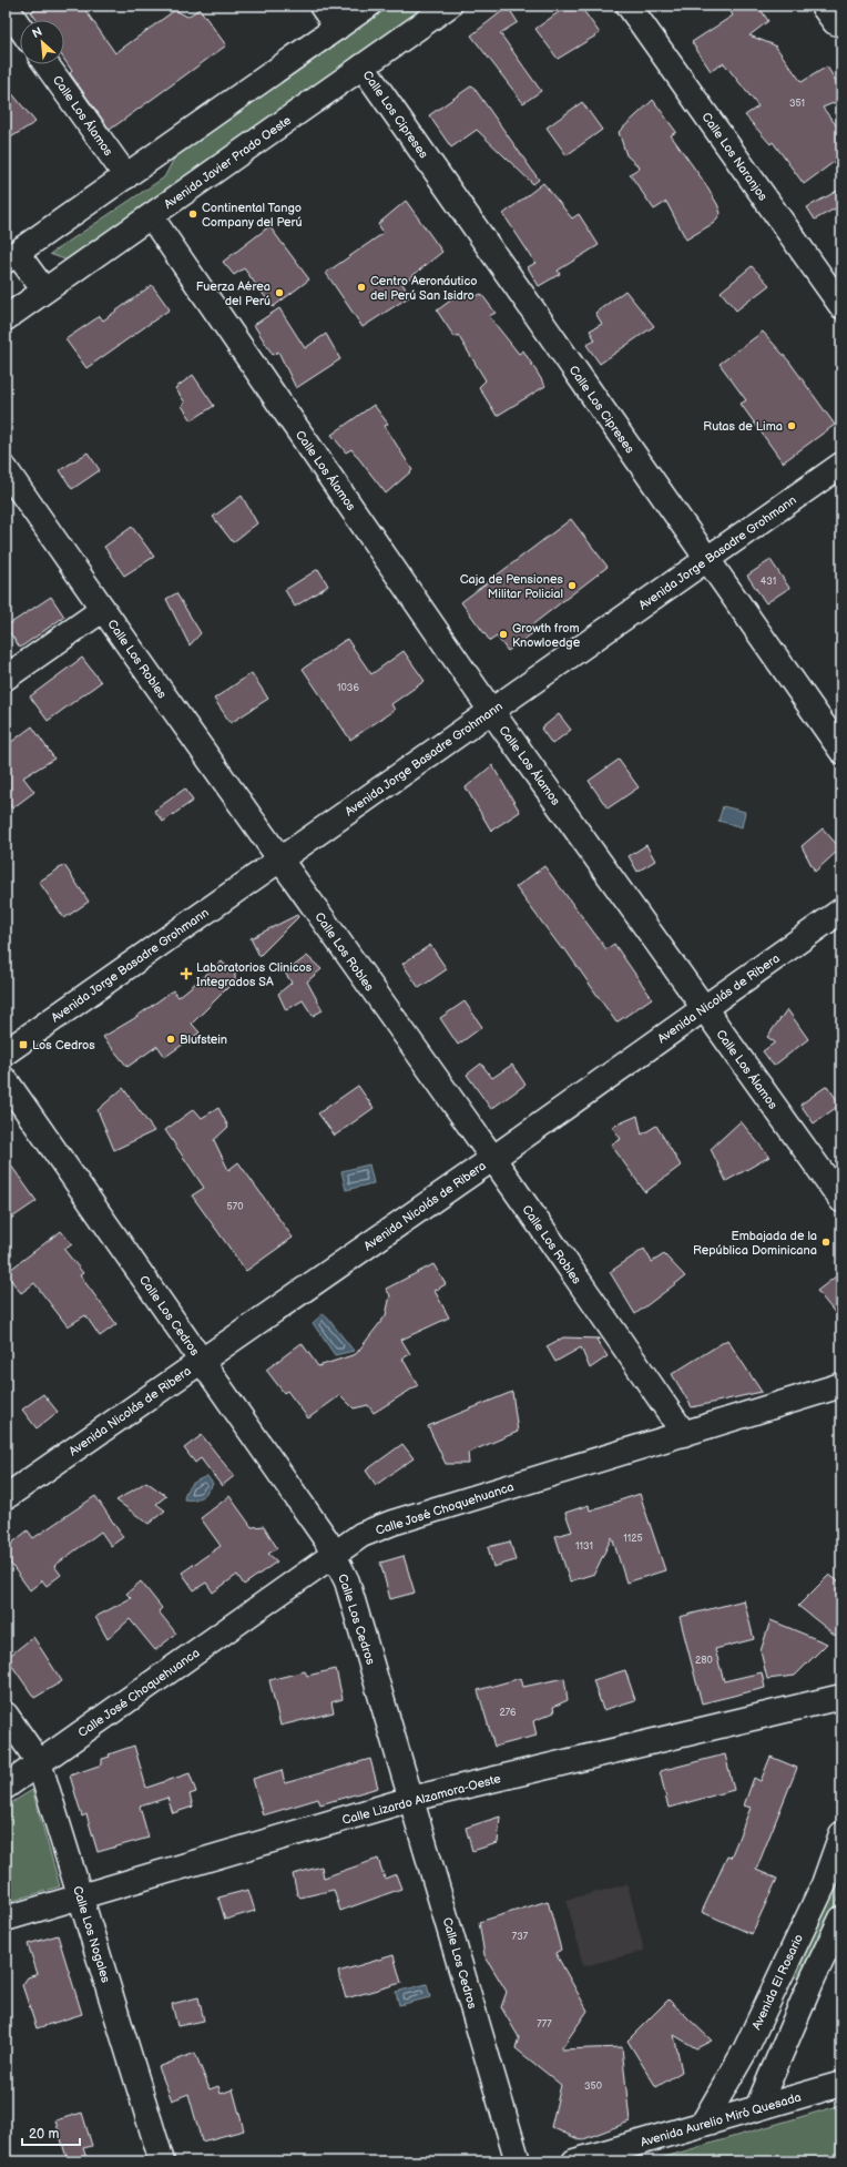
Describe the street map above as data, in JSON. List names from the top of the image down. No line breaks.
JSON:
{"streets":{"street":["Calle Los Cipreses","Calle Los Álamos","Calle Los Naranjos","Avenida Javier Prado Oeste","Avenida Jorge Basadre Grohmann","Calle Los Robles","Avenida Nicolás de Ribera","Calle Los Cedros","Calle José Choquehuanca","Calle Lizardo Alzamora-Oeste","Calle Los Nogales","Avenida El Rosario","Avenida Aurelio Miró Quesada"]},"crossings":[["Calle Los Cipreses","Avenida Javier Prado Oeste"],["Calle Los Cipreses","Avenida Jorge Basadre Grohmann"],["Calle Los Álamos","Avenida Javier Prado Oeste"],["Calle Los Álamos","Avenida Jorge Basadre Grohmann"],["Calle Los Álamos","Avenida Nicolás de Ribera"],["Avenida Jorge Basadre Grohmann","Calle Los Robles"],["Calle Los Robles","Avenida Nicolás de Ribera"],["Calle Los Robles","Calle José Choquehuanca"],["Avenida Nicolás de Ribera","Calle Los Cedros"],["Calle Los Cedros","Calle José Choquehuanca"],["Calle Los Cedros","Calle Lizardo Alzamora-Oeste"],["Calle José Choquehuanca","Calle Los Nogales"],["Calle Lizardo Alzamora-Oeste","Calle Los Nogales"],["Avenida El Rosario","Avenida Aurelio Miró Quesada"]],"places":{"other":["Continental Tango Company del Perú","Centro Aeronáutico del Perú San Isidro","Fuerza Aérea del Perú","Rutas de Lima","Caja de Pensiones Militar Policial","Growth from Knowloedge","Blufstein","Embajada de la República Dominicana"],"health":["Laboratorios Clinicos Integrados SA"],"transit":["Los Cedros"]},"house_numbers":["351","431","1036","570","1125","1131","280","276","737","777","350"],"scale_bar":"20 m","north":"top left"}
